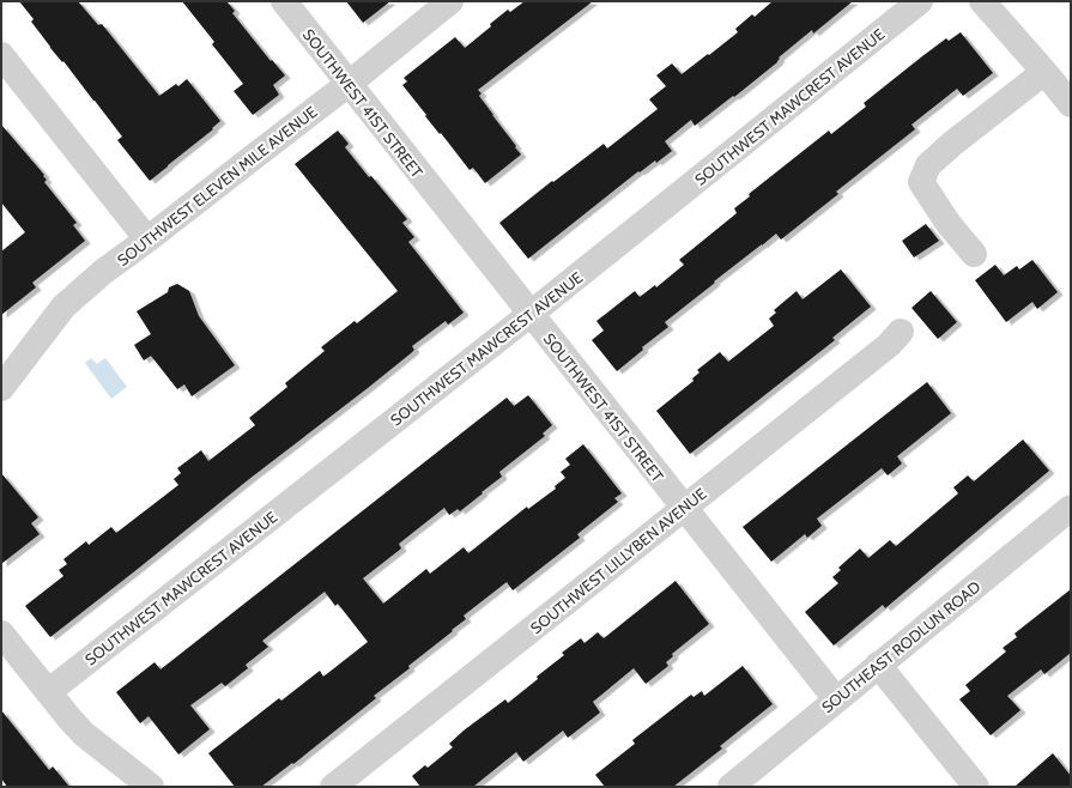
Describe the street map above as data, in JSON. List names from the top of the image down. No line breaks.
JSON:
{"streets":{"street":["SOUTHWEST 41ST STREET","SOUTHWEST MAWCREST AVENUE","SOUTHWEST ELEVEN MILE AVENUE","SOUTHWEST LILLYBEN AVENUE","SOUTHEAST RODLUN ROAD"]},"crossings":[["SOUTHWEST 41ST STREET","SOUTHWEST MAWCREST AVENUE"],["SOUTHWEST 41ST STREET","SOUTHWEST ELEVEN MILE AVENUE"],["SOUTHWEST 41ST STREET","SOUTHWEST LILLYBEN AVENUE"],["SOUTHWEST 41ST STREET","SOUTHEAST RODLUN ROAD"]]}
